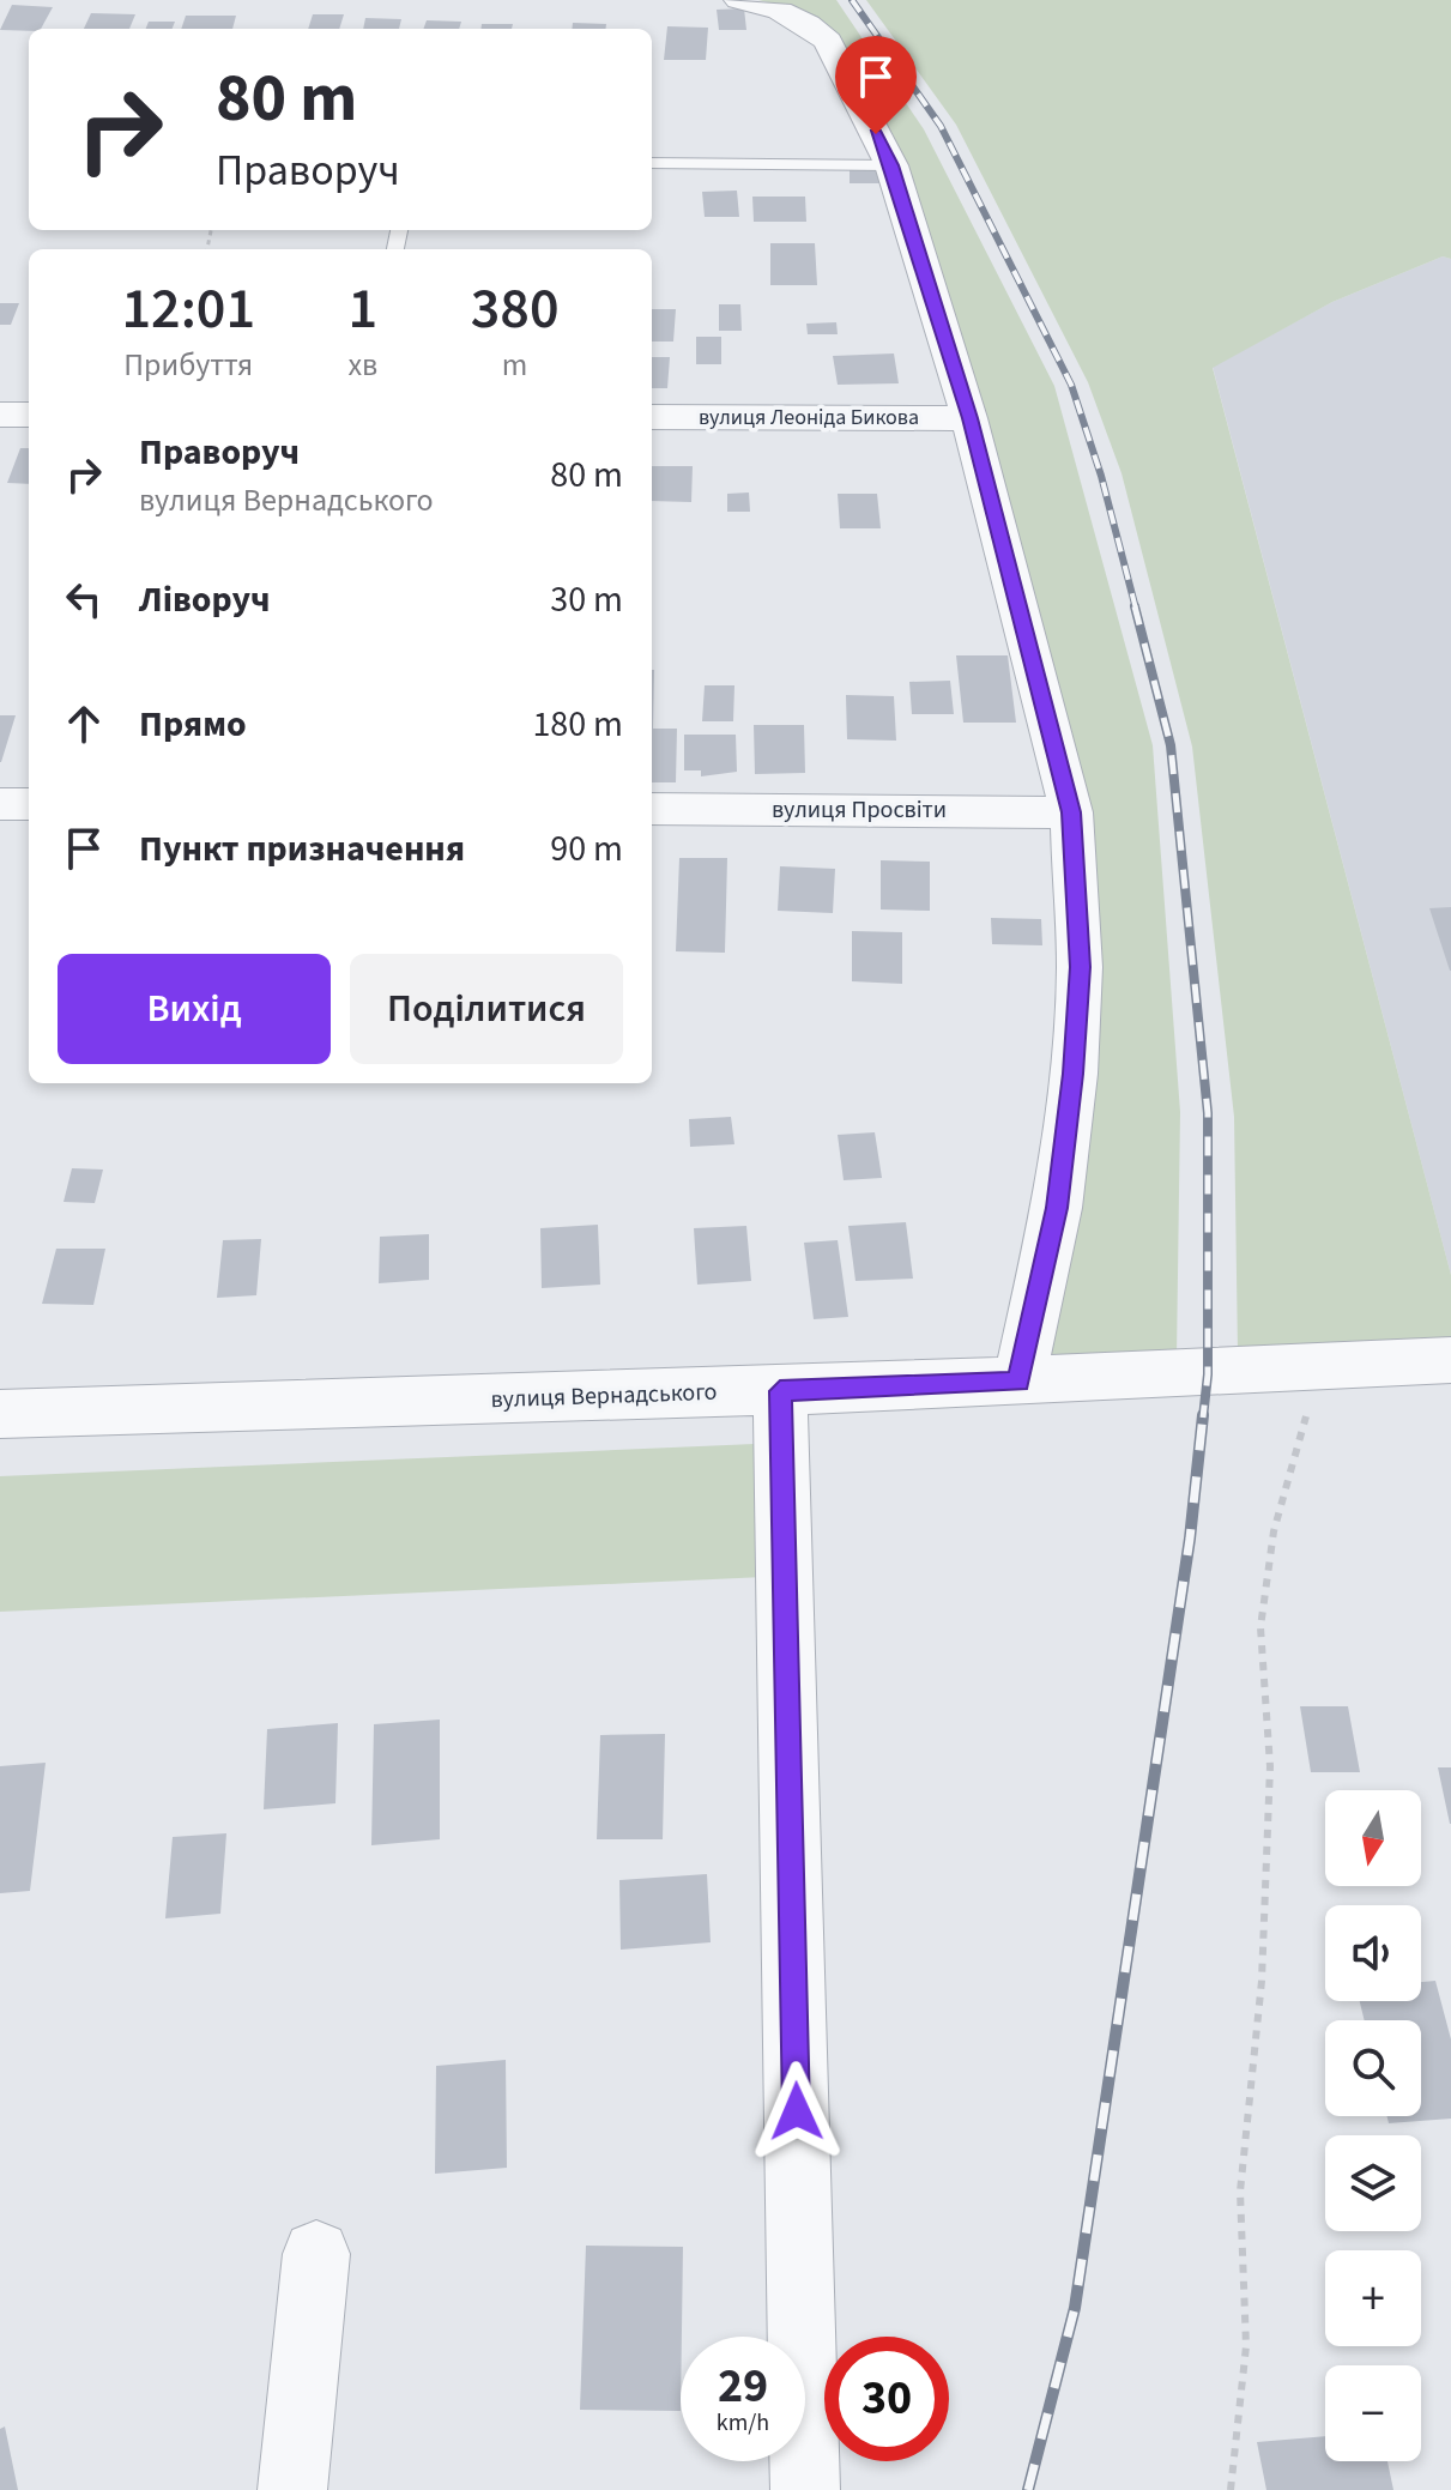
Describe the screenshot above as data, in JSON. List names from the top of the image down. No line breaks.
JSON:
{"streets":{"street":["вулиця Леоніда Бикова","вулиця Просвіти","вулиця Вернадського"]},"north":"bottom","page":{"turn":["80 m","Праворуч"],"eta":["12:01","Прибуття","1","хв","380","m"],"list":[{"name":"Праворуч","note":"вулиця Вернадського","value":"80 m"},{"name":"Ліворуч","value":"30 m"},{"name":"Прямо","value":"180 m"},{"name":"Пункт призначення","value":"90 m"}],"buttons":["Вихід","Поділитися"],"map_buttons":["+","−"],"speed":"29 km/h","limit":"30"}}
